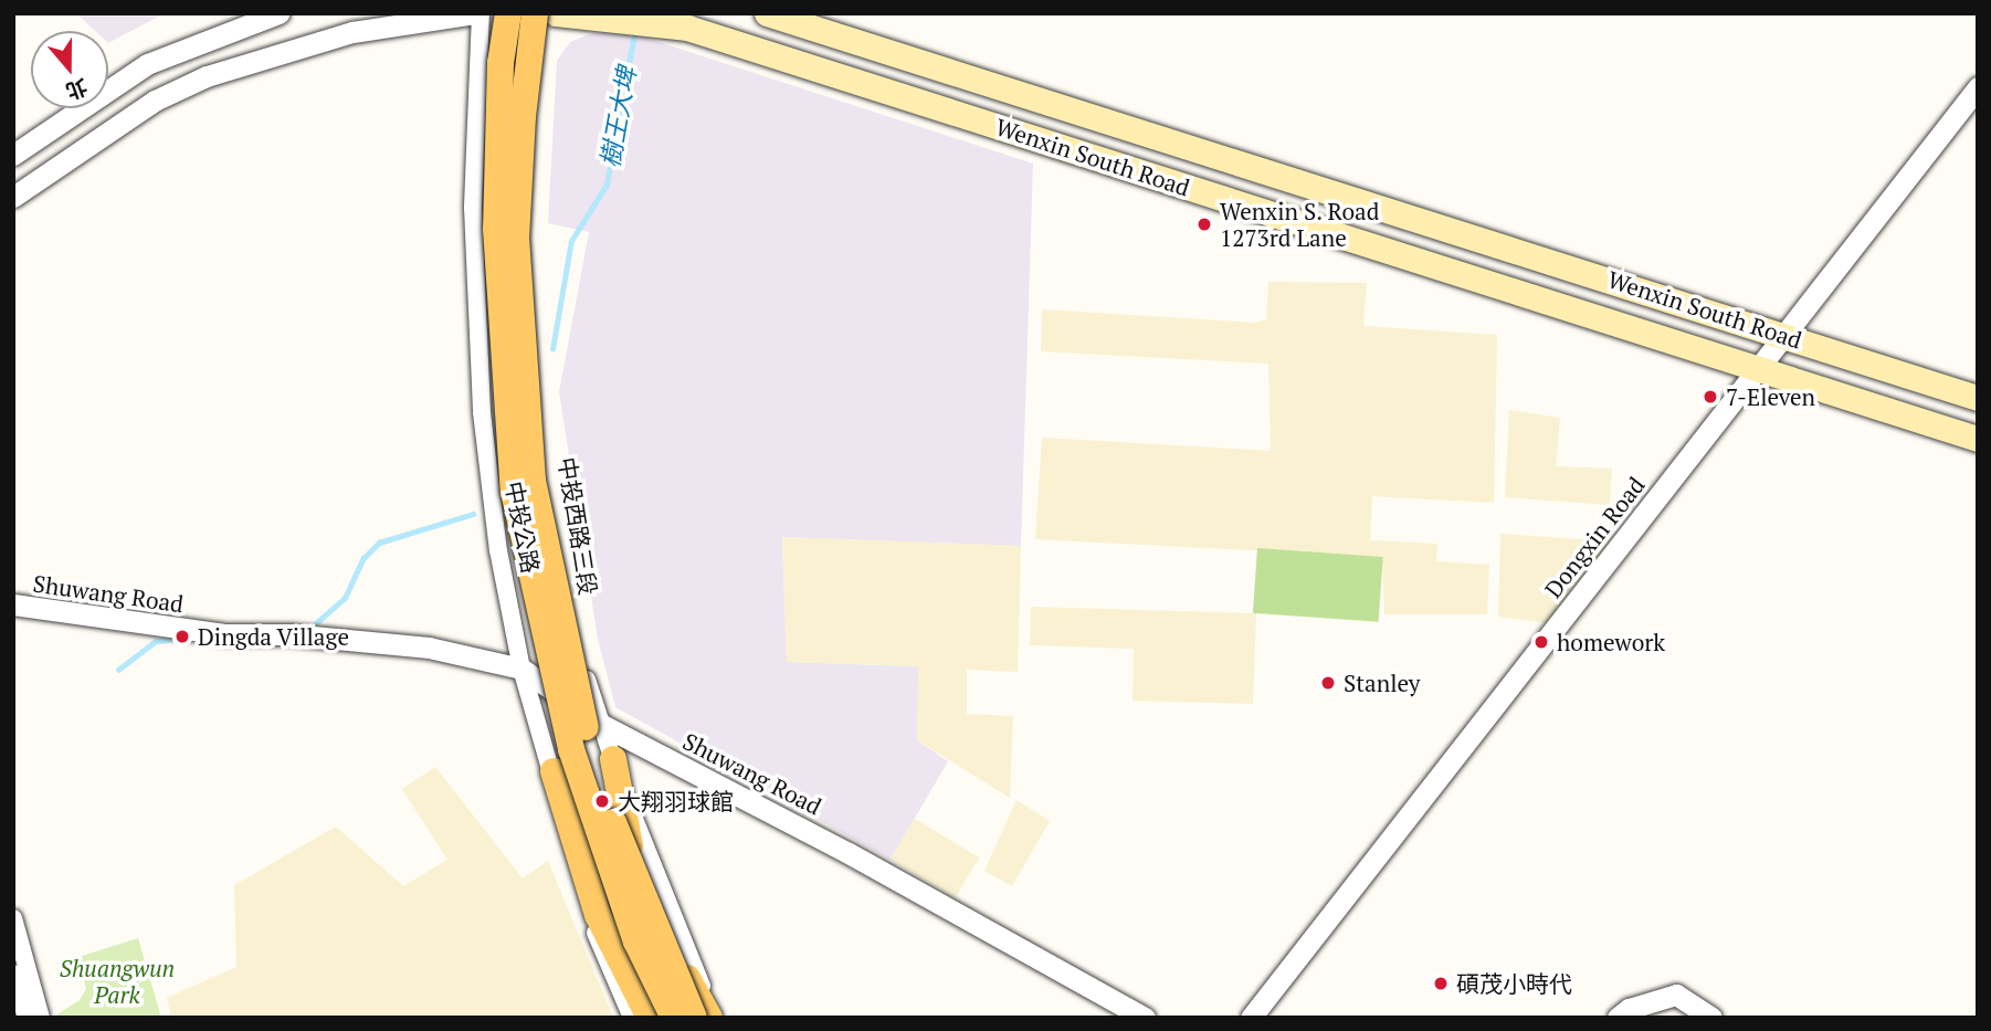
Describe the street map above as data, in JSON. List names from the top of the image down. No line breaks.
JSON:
{"streets":{"main road":["Wenxin South Road","中投公路"],"street":["中投西路三段","Dongxin Road","Shuwang Road"]},"crossings":[["Wenxin South Road","Dongxin Road"],["中投西路三段","Shuwang Road"]],"water":["樹王大埤"],"parks":["Shuangwun Park"],"places":["Wenxin S. Road 1273rd Lane","7-Eleven","Dingda Village","homework","Stanley","大翔羽球館","碩茂小時代"],"north":"bottom"}
